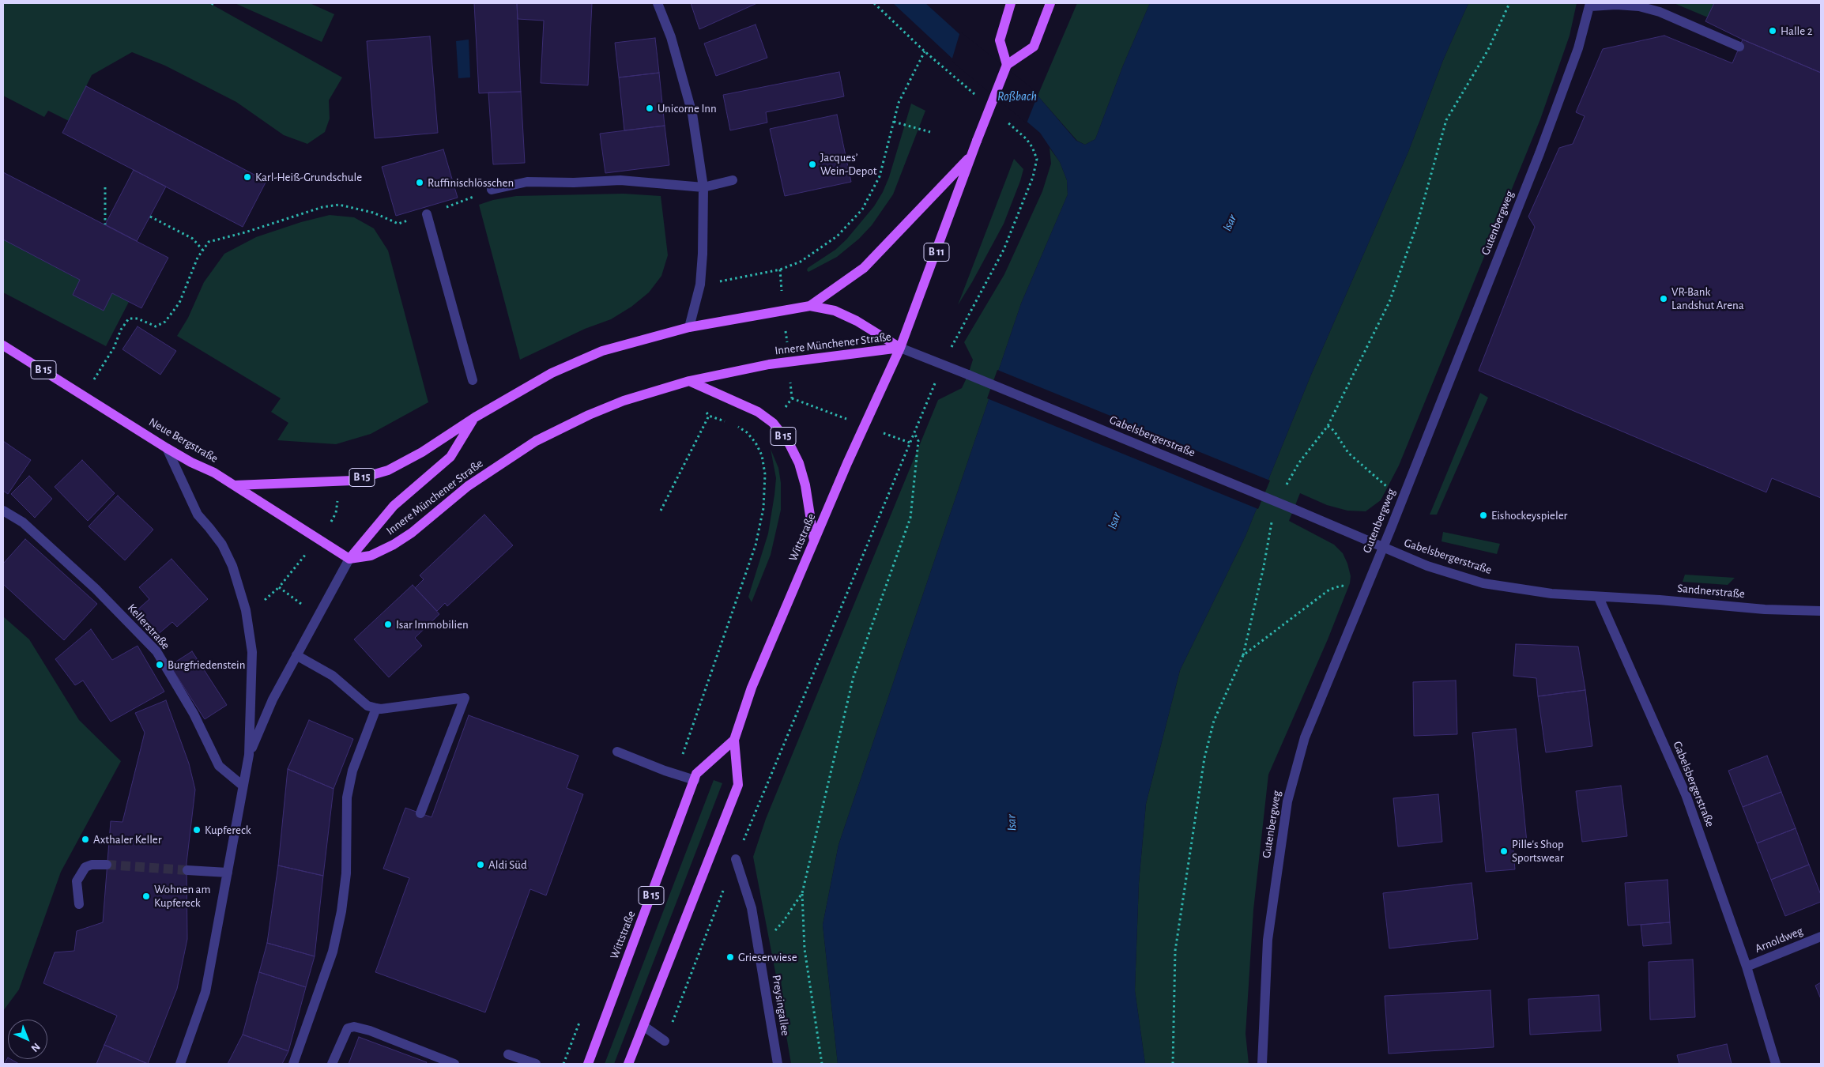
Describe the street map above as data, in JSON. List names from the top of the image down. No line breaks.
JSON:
{"streets":{"main road":["B 11","Innere Münchener Straße","B 15","Neue Bergstraße","Wittstraße"],"street":["Gutenbergweg","Gabelsbergerstraße","Sandnerstraße","Kellerstraße","Arnoldweg","Preysingallee"]},"crossings":[["Gutenbergweg","Gabelsbergerstraße"],["B 11","Innere Münchener Straße"],["B 11","Gabelsbergerstraße"],["B 11","Wittstraße"],["Innere Münchener Straße","B 15"],["Innere Münchener Straße","Gabelsbergerstraße"],["Innere Münchener Straße","Neue Bergstraße"],["Innere Münchener Straße","Wittstraße"],["B 15","Wittstraße"],["Gabelsbergerstraße","Wittstraße"],["Gabelsbergerstraße","Sandnerstraße"],["Gabelsbergerstraße","Arnoldweg"]],"water":["Roßbach","Isar"],"places":["Halle 2","Unicorne Inn","Jacques’ Wein-Depot","Karl-Heiß-Grundschule","Ruffinischlösschen","VR-Bank Landshut Arena","Eishockeyspieler","Isar Immobilien","Burgfriedenstein","Kupfereck","Axthaler Keller","Pille's Shop Sportswear","Aldi Süd","Wohnen am Kupfereck","Grieserwiese"],"north":"bottom right"}
